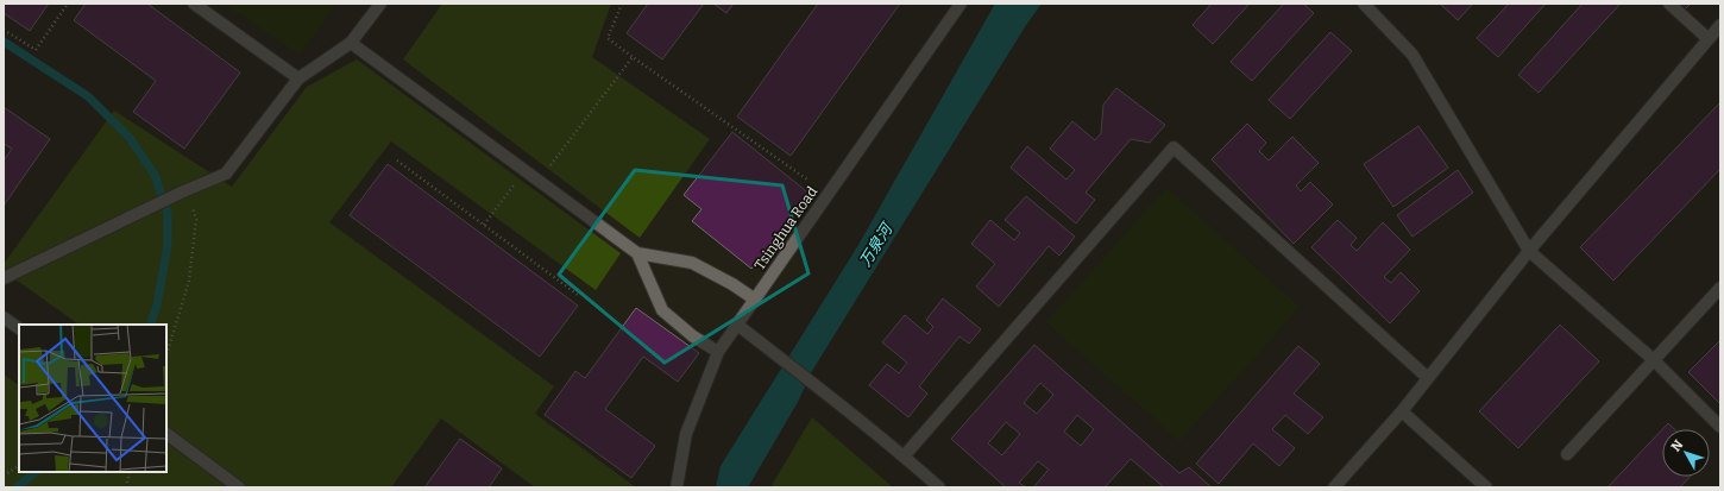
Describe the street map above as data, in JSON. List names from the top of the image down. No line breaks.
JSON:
{"streets":{"street":["Tsinghua Road"]},"water":["万泉河"],"north":"top left"}
